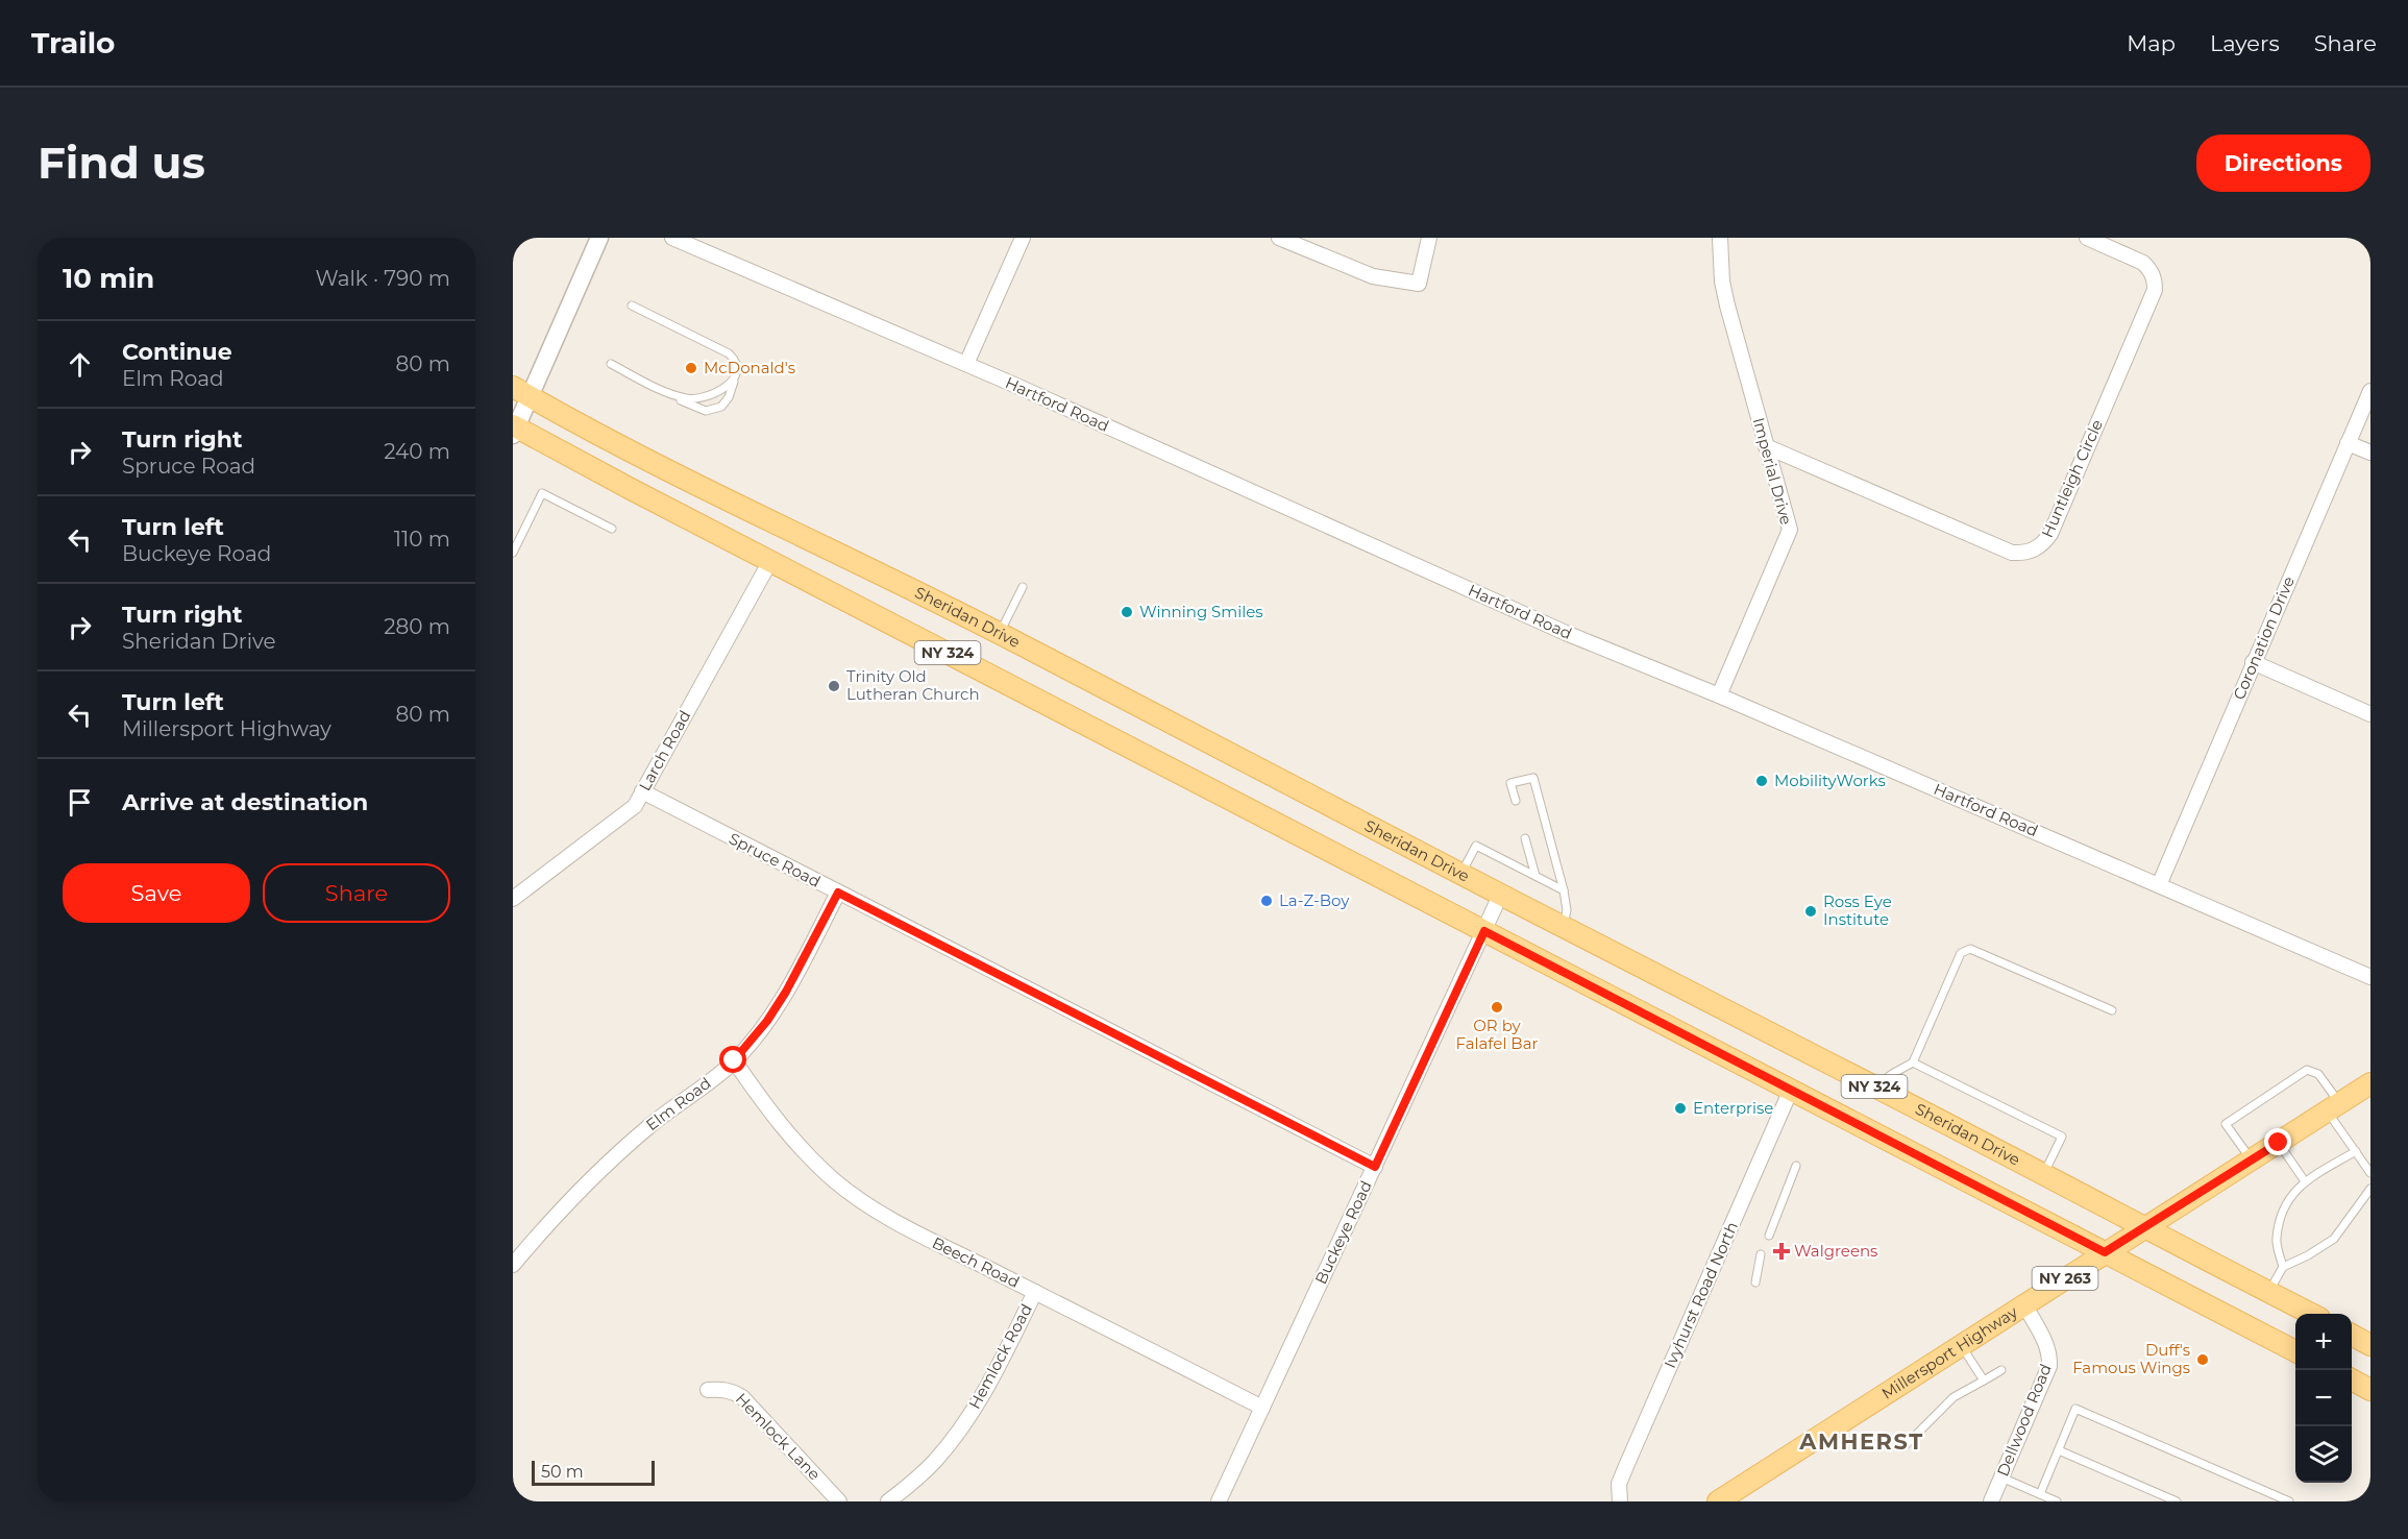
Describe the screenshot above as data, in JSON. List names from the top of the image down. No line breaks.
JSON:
{"streets":{"main road":["Sheridan Drive","NY 324","NY 263","Millersport Highway"],"street":["Hartford Road","Imperial Drive","Huntleigh Circle","Coronation Drive","Larch Road","Spruce Road","Elm Road","Buckeye Road","Beech Road","Ivyhurst Road North","Hemlock Road","Dellwood Road","Hemlock Lane"]},"crossings":[["Hartford Road","Imperial Drive"],["Hartford Road","Coronation Drive"],["Imperial Drive","Huntleigh Circle"],["Sheridan Drive","Buckeye Road"],["Sheridan Drive","Millersport Highway"],["NY 324","Larch Road"],["NY 324","Buckeye Road"],["NY 324","Ivyhurst Road North"],["NY 324","Millersport Highway"],["Larch Road","Spruce Road"],["Spruce Road","Elm Road"],["Spruce Road","Buckeye Road"],["Elm Road","Beech Road"],["Buckeye Road","Beech Road"],["Beech Road","Hemlock Road"],["Millersport Highway","Dellwood Road"]],"districts":["AMHERST"],"places":{"other":["McDonald's","Winning Smiles","Trinity Old Lutheran Church","MobilityWorks","La-Z-Boy","Ross Eye Institute","OR by Falafel Bar","Enterprise","Duff's Famous Wings"],"health":["Walgreens"]},"scale_bar":"50 m","page":{"header":"Trailo","nav":["Map","Layers","Share"],"buttons":["Directions",["Save","Share"]],"title":"Find us","heading":["10 min","Walk · 790 m"],"list":[["Continue","Elm Road","80 m"],["Turn right","Spruce Road","240 m"],["Turn left","Buckeye Road","110 m"],["Turn right","Sheridan Drive","280 m"],["Turn left","Millersport Highway","80 m"],"Arrive at destination"],"map_buttons":["+","−"],"scale":"50 m"}}
